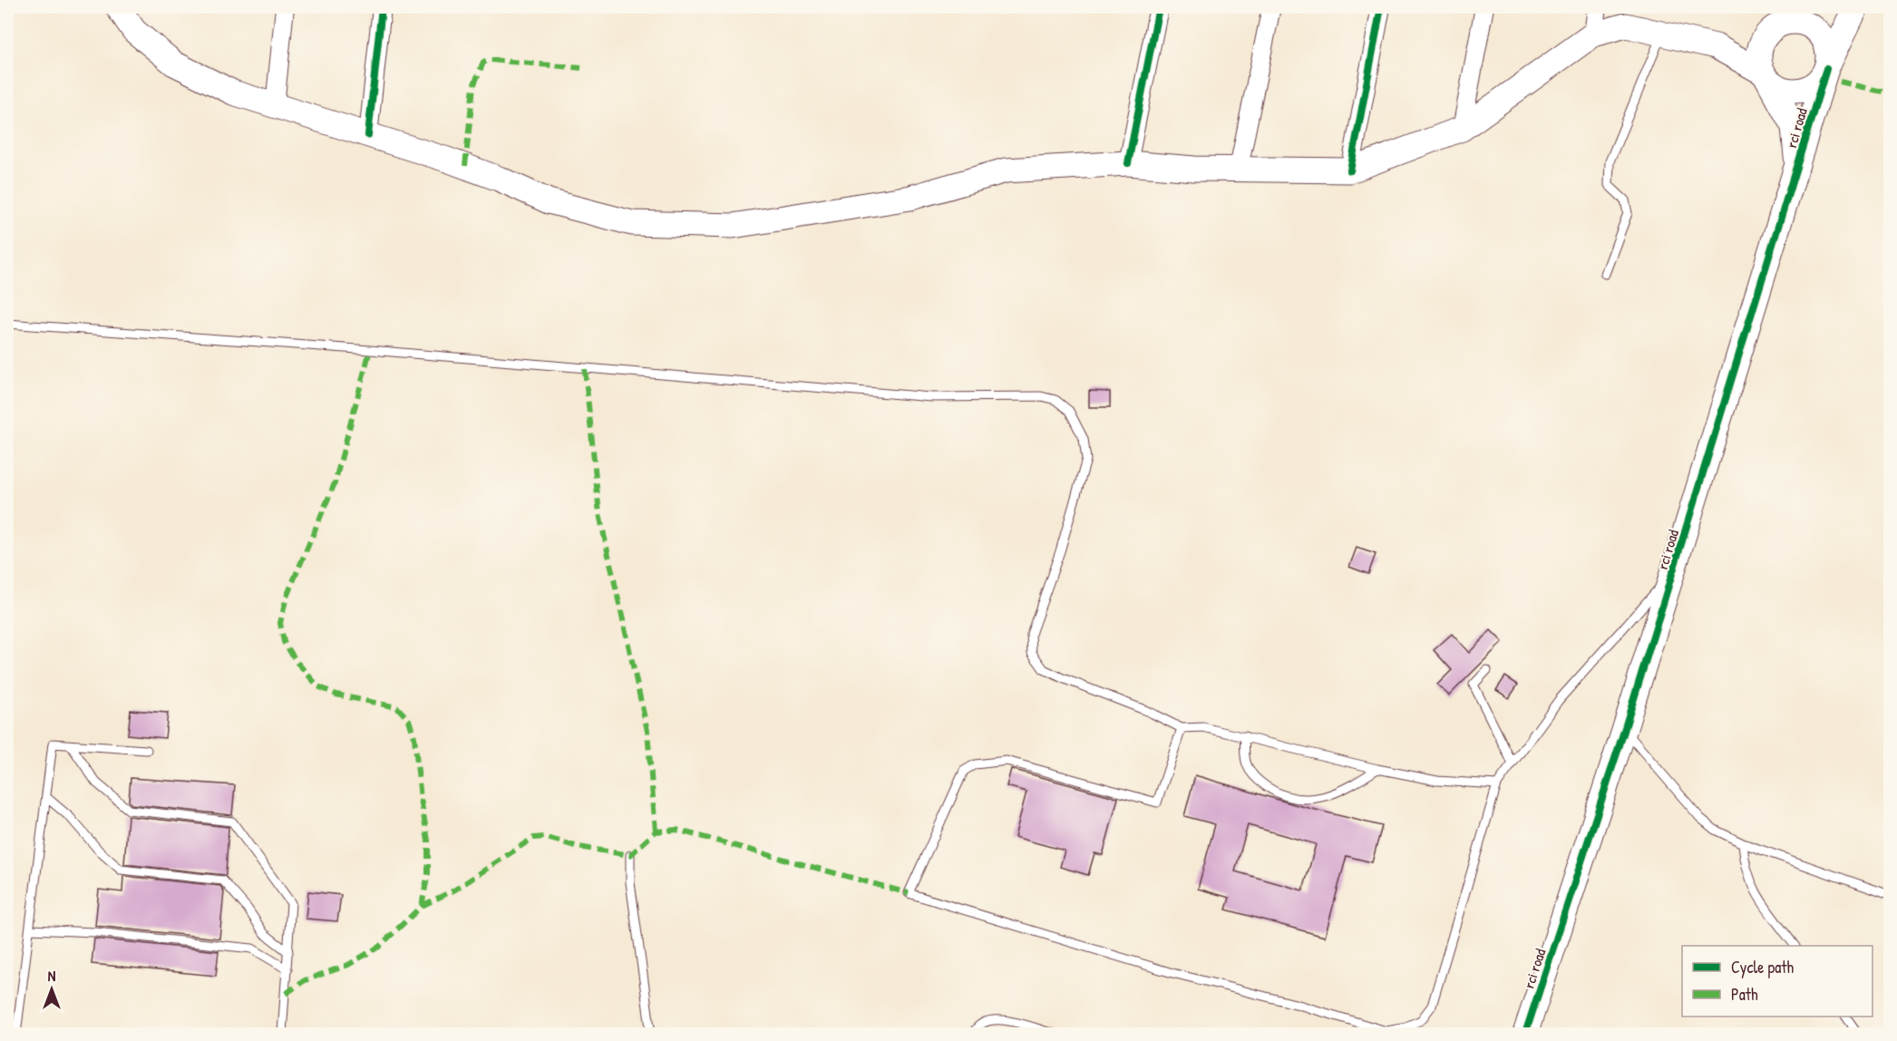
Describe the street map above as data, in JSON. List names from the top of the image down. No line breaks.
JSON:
{"streets":{"main road":["rci road"]},"legend":["Cycle path","Path"],"north":"top"}
